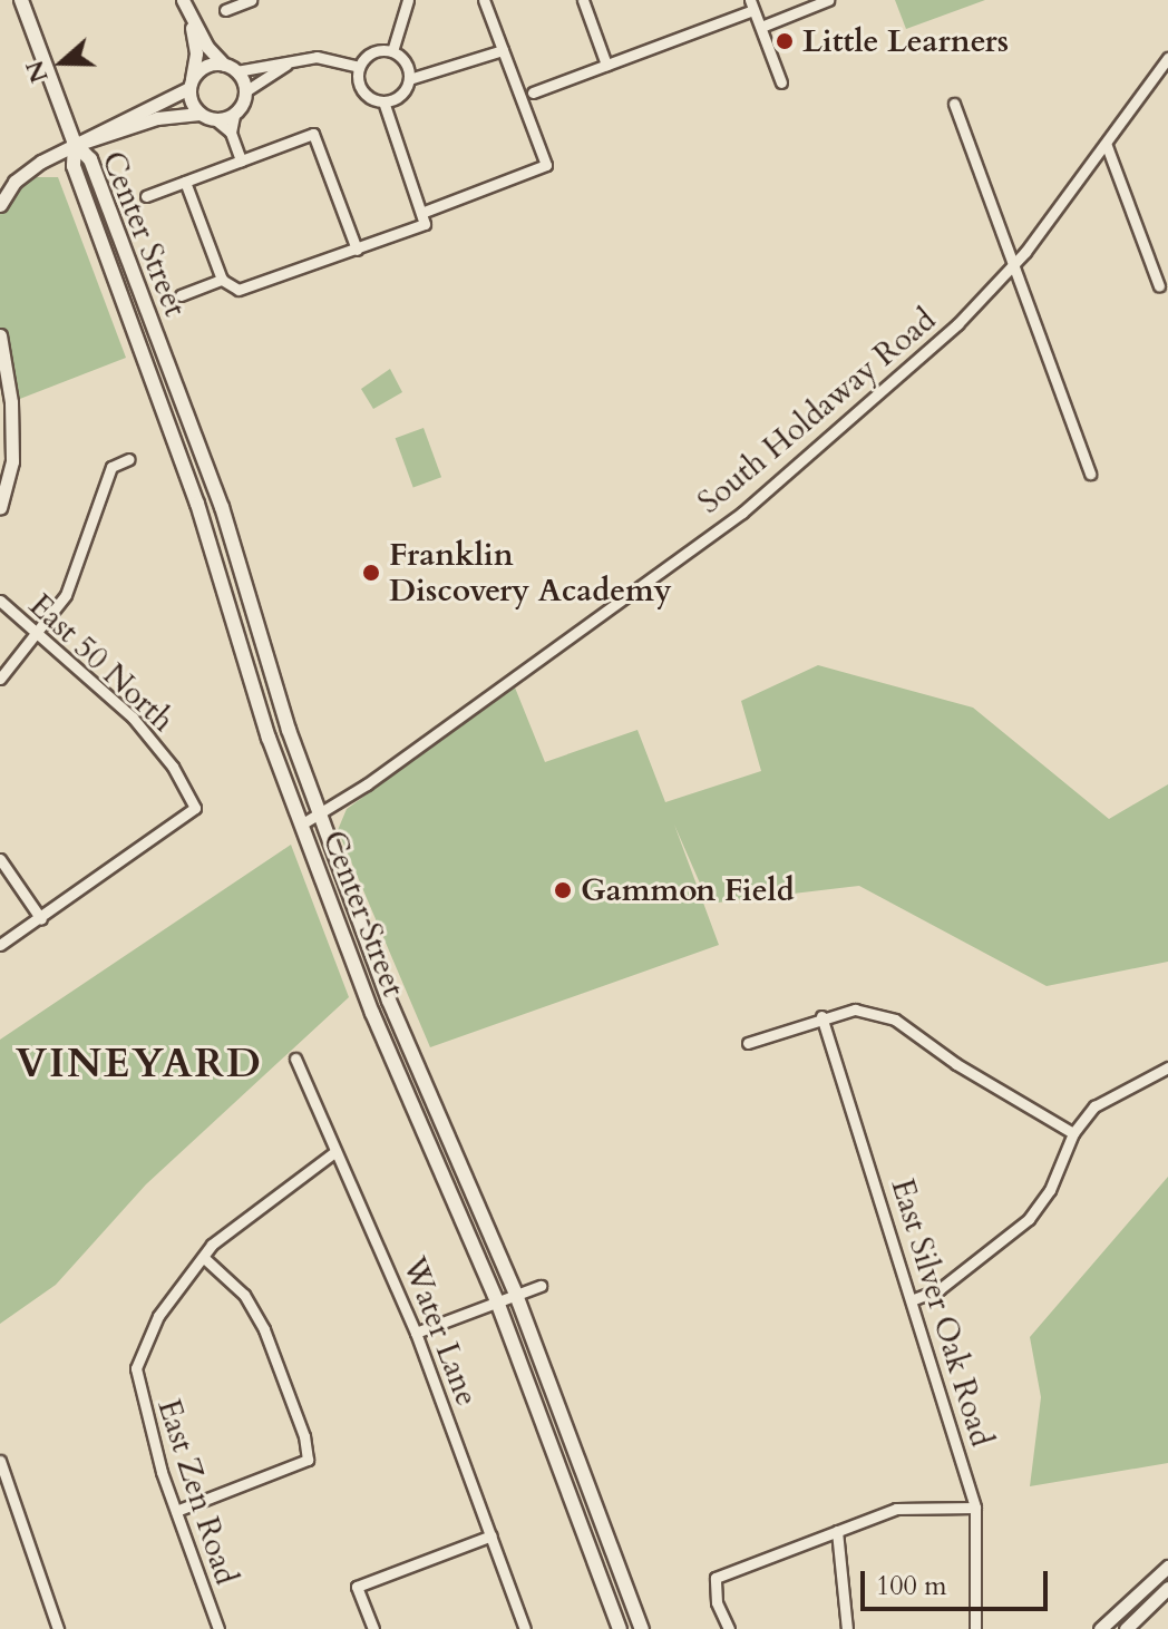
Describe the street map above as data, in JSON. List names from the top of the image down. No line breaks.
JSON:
{"streets":{"main road":["Center Street"],"street":["South Holdaway Road","East 50 North","East Silver Oak Road","Water Lane","East Zen Road"]},"crossings":[["Center Street","South Holdaway Road"]],"districts":["VINEYARD"],"places":["Little Learners","Franklin Discovery Academy","Gammon Field"],"scale_bar":"100 m","north":"left"}
